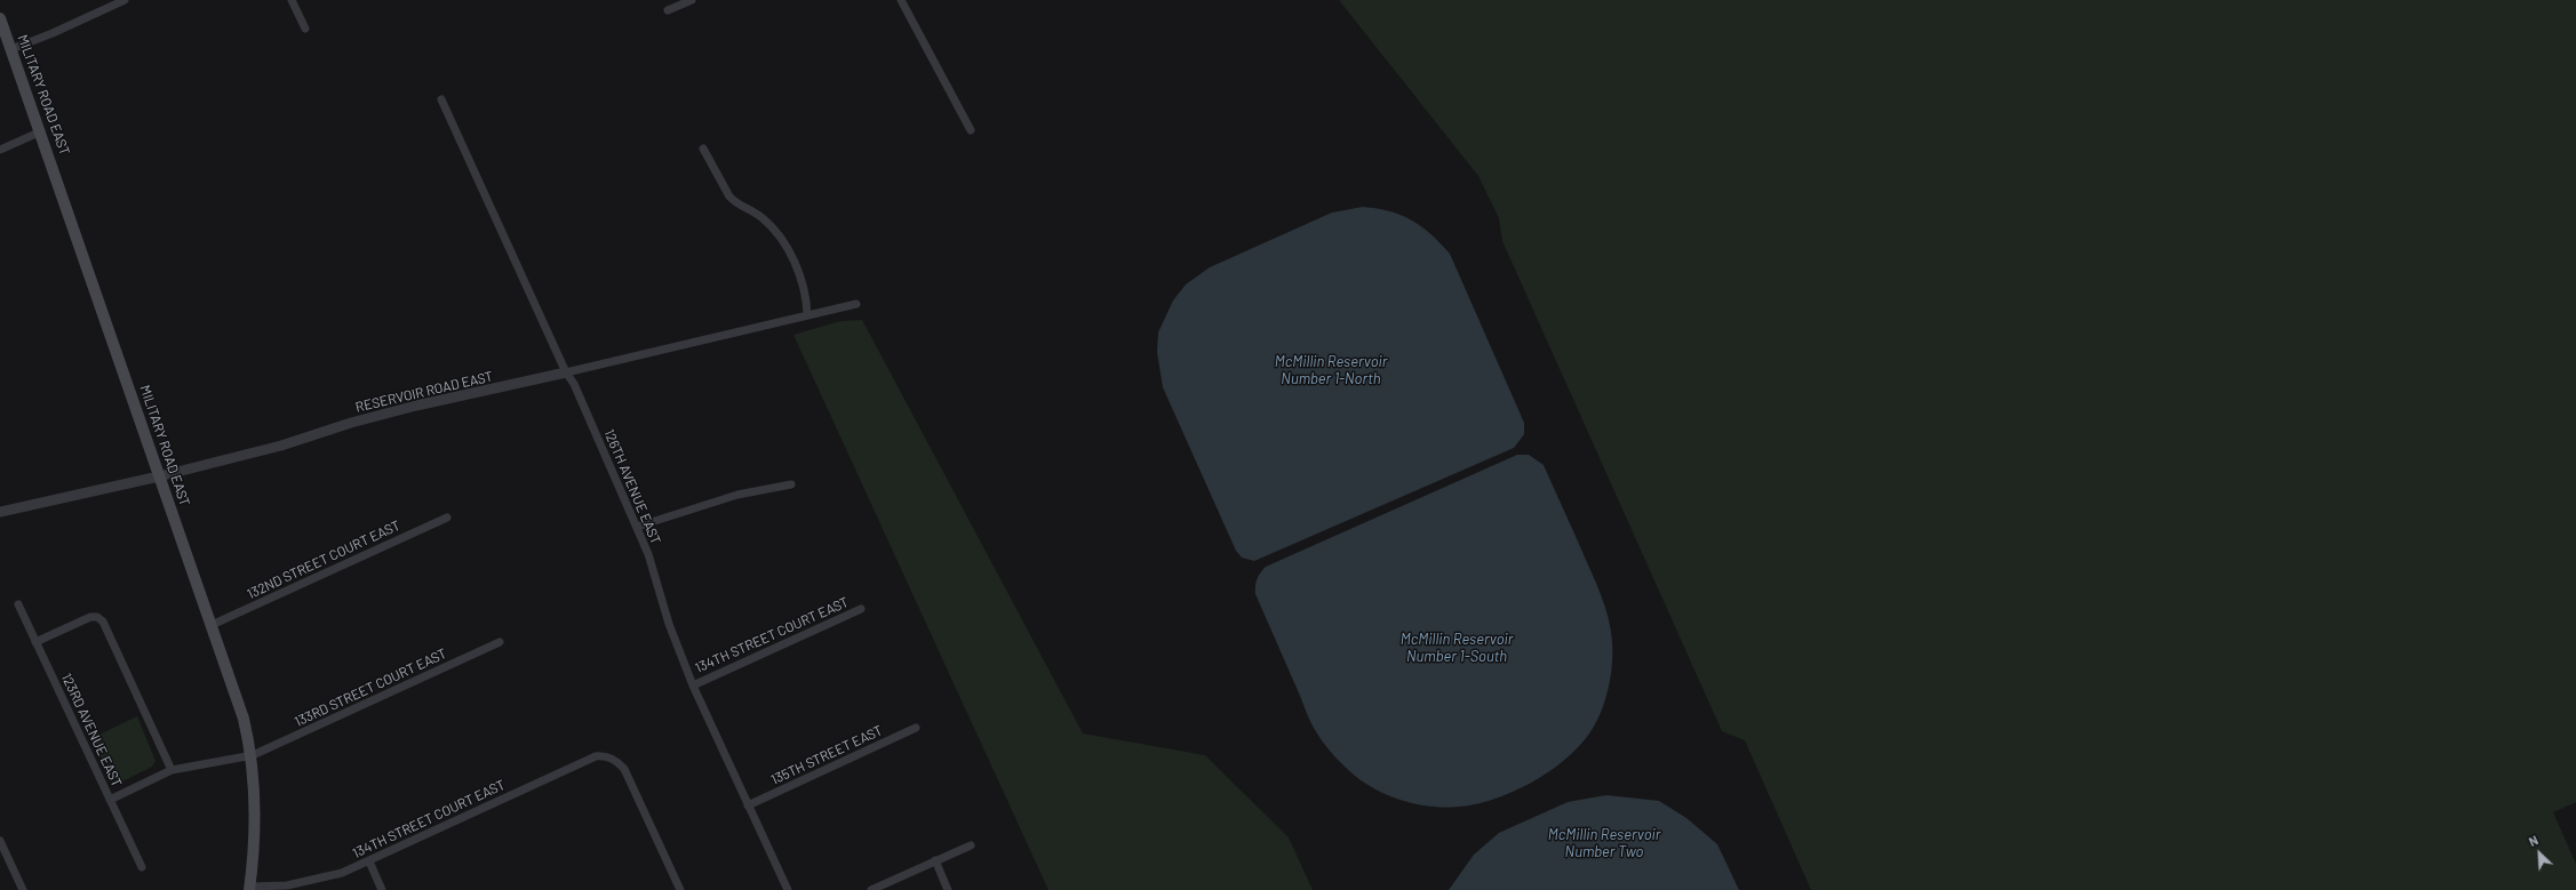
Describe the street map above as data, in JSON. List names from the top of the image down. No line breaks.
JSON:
{"streets":{"main road":["MILITARY ROAD EAST"],"street":["RESERVOIR ROAD EAST","126TH AVENUE EAST","132ND STREET COURT EAST","134TH STREET COURT EAST","133RD STREET COURT EAST","123RD AVENUE EAST","135TH STREET EAST"]},"crossings":[["MILITARY ROAD EAST","RESERVOIR ROAD EAST"],["MILITARY ROAD EAST","132ND STREET COURT EAST"],["MILITARY ROAD EAST","134TH STREET COURT EAST"],["MILITARY ROAD EAST","133RD STREET COURT EAST"],["RESERVOIR ROAD EAST","126TH AVENUE EAST"],["126TH AVENUE EAST","134TH STREET COURT EAST"],["126TH AVENUE EAST","135TH STREET EAST"],["133RD STREET COURT EAST","123RD AVENUE EAST"]],"water":["McMillin Reservoir Number 1-North","McMillin Reservoir Number 1-South","McMillin Reservoir Number Two"],"north":"top left"}
